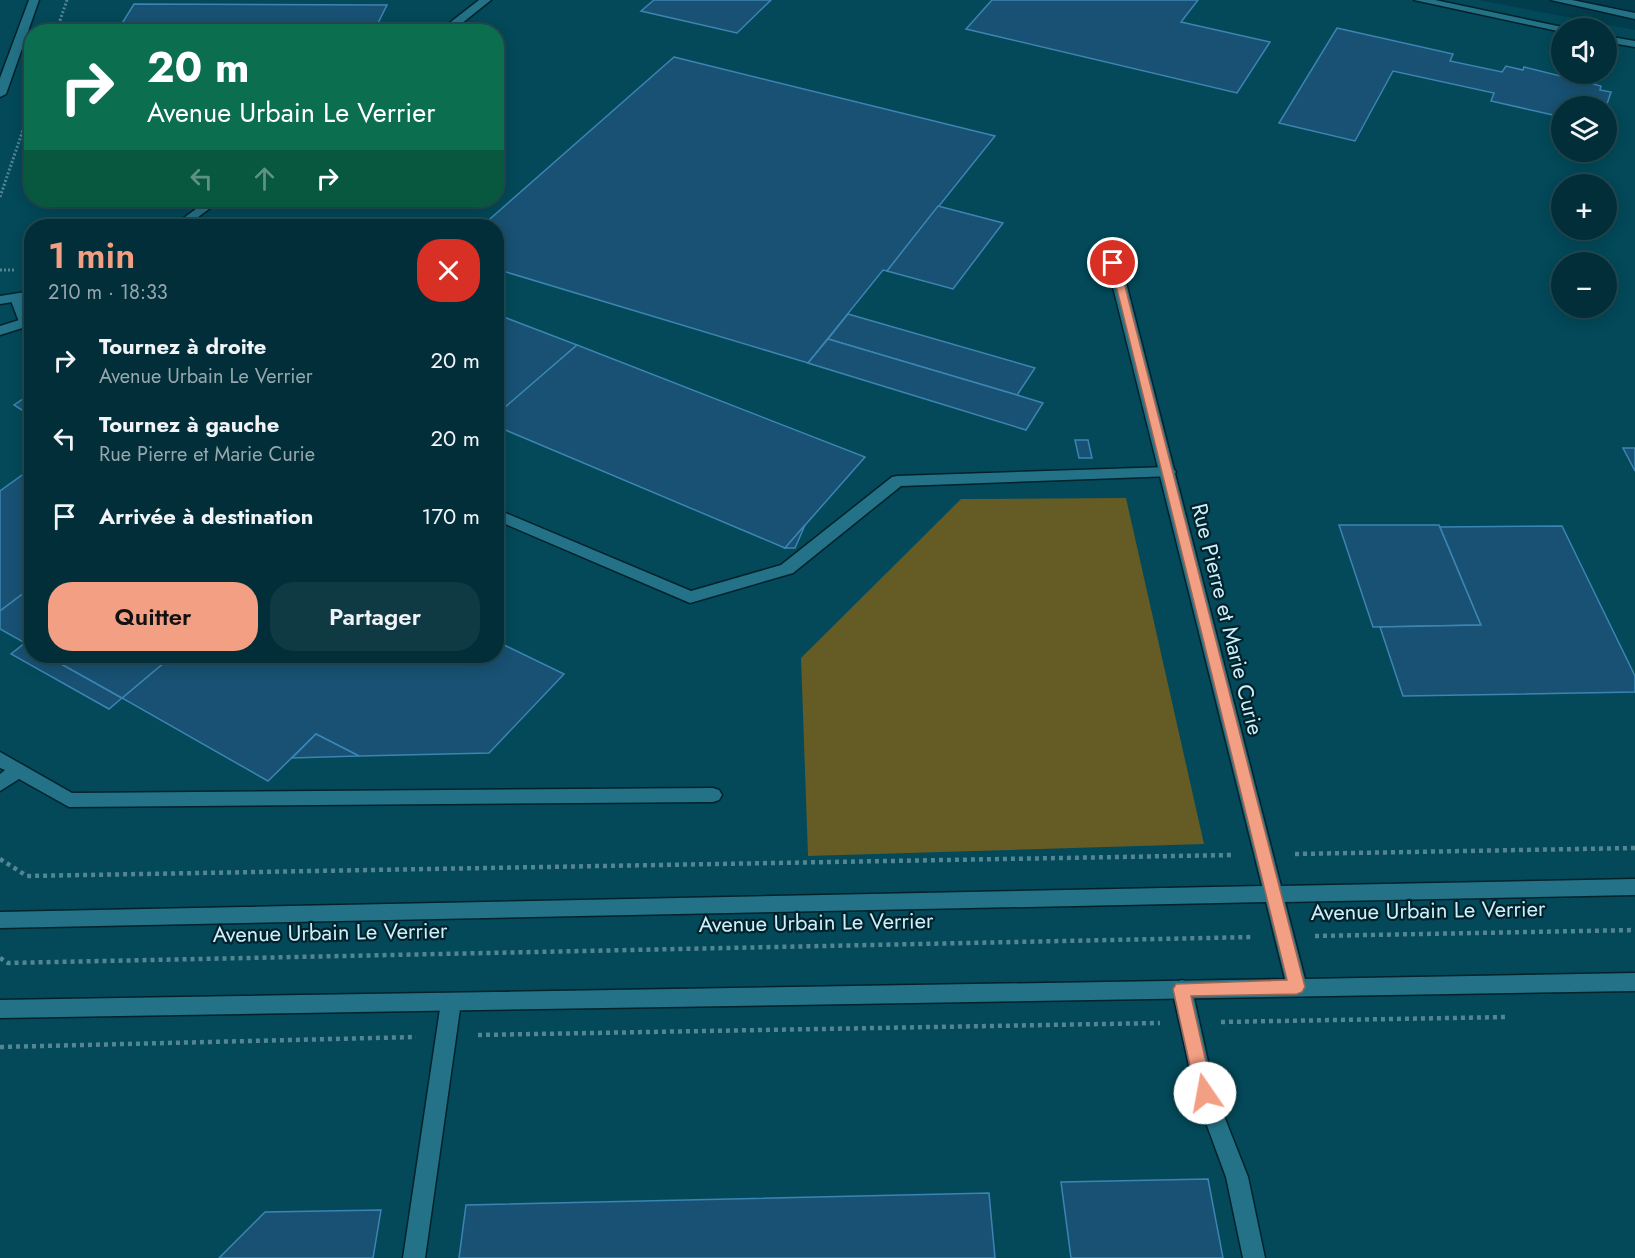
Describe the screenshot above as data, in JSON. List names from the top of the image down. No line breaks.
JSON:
{"streets":{"street":["Rue Pierre et Marie Curie","Avenue Urbain Le Verrier"]},"crossings":[["Rue Pierre et Marie Curie","Avenue Urbain Le Verrier"]],"page":{"map_buttons":["+","−"],"turn":["20 m","Avenue Urbain Le Verrier"],"heading":["1 min","210 m · 18:33"],"list":[{"name":"Tournez à droite","note":"Avenue Urbain Le Verrier","value":"20 m"},{"name":"Tournez à gauche","note":"Rue Pierre et Marie Curie","value":"20 m"},{"name":"Arrivée à destination","value":"170 m"}],"buttons":["Quitter","Partager"]}}
